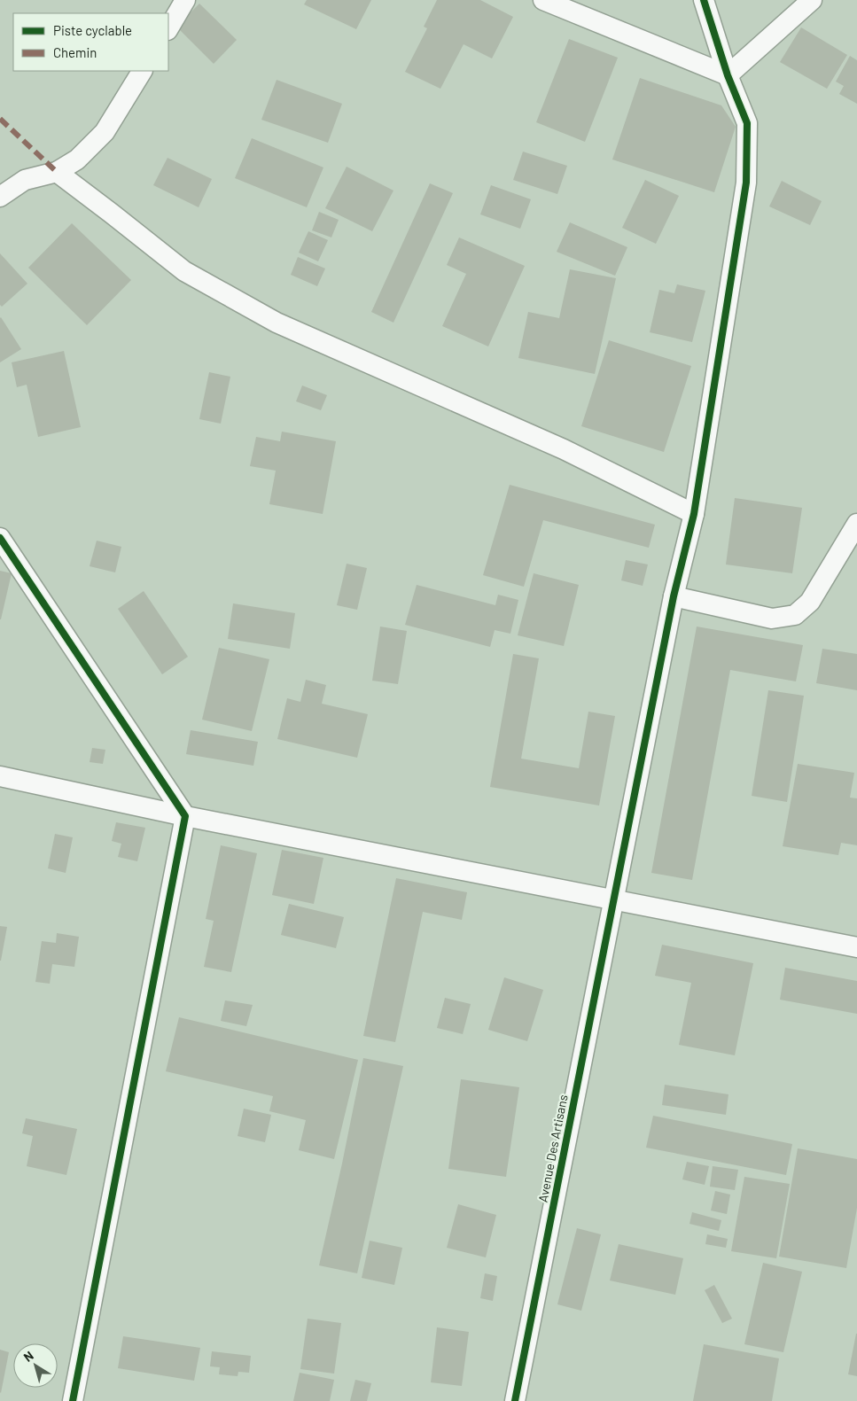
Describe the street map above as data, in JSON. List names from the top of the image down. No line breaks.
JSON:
{"streets":{"street":["Avenue Des Artisans"]},"legend":["Piste cyclable","Chemin"],"north":"top left"}
